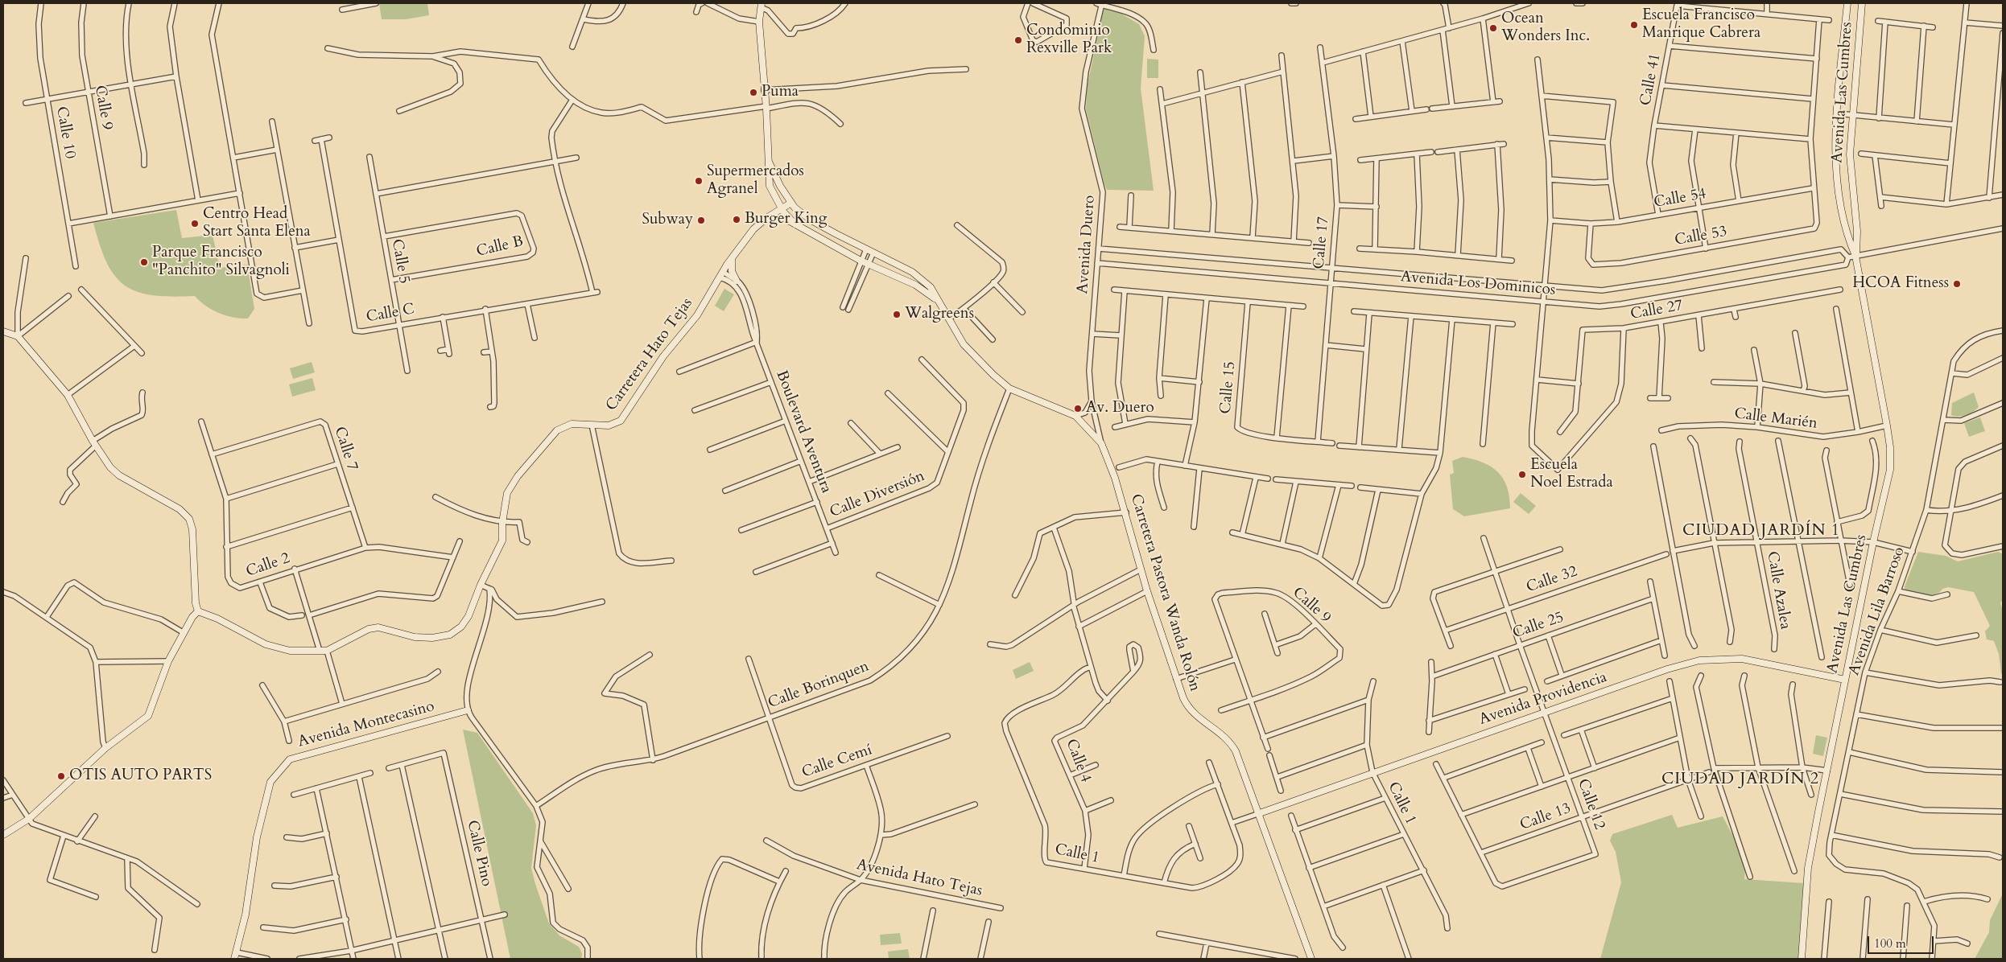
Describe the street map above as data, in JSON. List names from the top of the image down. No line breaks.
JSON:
{"streets":{"street":["Calle 41","Avenida Las Cumbres","Calle 9","Calle 10","Calle 54","Calle 53","Calle 17","Avenida Duero","Calle B","Calle 5","Avenida Los Dominicos","Calle 27","Calle C","Carretera Hato Tejas","Calle 15","Calle Marién","Boulevard Aventura","Calle 7","Calle Diversión","Calle 2","Calle 32","Calle Azalea","Carretera Pastora Wanda Rolón","Avenida Lila Barroso","Calle 25","Calle Borinquen","Avenida Providencia","Avenida Montecasino","Calle 4","Calle Cemí","Calle 1","Calle 12","Calle 13","Calle Pino","Avenida Hato Tejas"]},"crossings":[["Calle 41","Calle 54"],["Avenida Las Cumbres","Avenida Los Dominicos"],["Avenida Las Cumbres","Calle Marién"],["Avenida Las Cumbres","Avenida Providencia"],["Calle 54","Calle 53"],["Calle 17","Avenida Los Dominicos"],["Calle 17","Calle 15"],["Avenida Duero","Avenida Los Dominicos"],["Avenida Duero","Carretera Pastora Wanda Rolón"],["Calle B","Calle 5"],["Calle 5","Calle C"],["Carretera Hato Tejas","Boulevard Aventura"],["Carretera Hato Tejas","Carretera Pastora Wanda Rolón"],["Boulevard Aventura","Calle Diversión"],["Calle 7","Calle 2"],["Calle 32","Calle 12"],["Carretera Pastora Wanda Rolón","Calle Borinquen"],["Carretera Pastora Wanda Rolón","Avenida Providencia"],["Calle 25","Calle 12"],["Calle Borinquen","Calle Cemí"],["Avenida Providencia","Calle 1"],["Avenida Providencia","Calle 12"],["Calle 4","Calle 1"],["Calle 12","Calle 13"]],"districts":["CIUDAD JARDÍN 1","CIUDAD JARDÍN 2"],"places":["Escuela Francisco Manrique Cabrera","Ocean Wonders Inc.","Condominio Rexville Park","Puma","Supermercados Agranel","Burger King","Subway","Centro Head Start Santa Elena","Parque Francisco \"Panchito\" Silvagnoli","HCOA Fitness","Walgreens","Av. Duero","Escuela Noel Estrada","OTIS AUTO PARTS"],"scale_bar":"100 m"}
